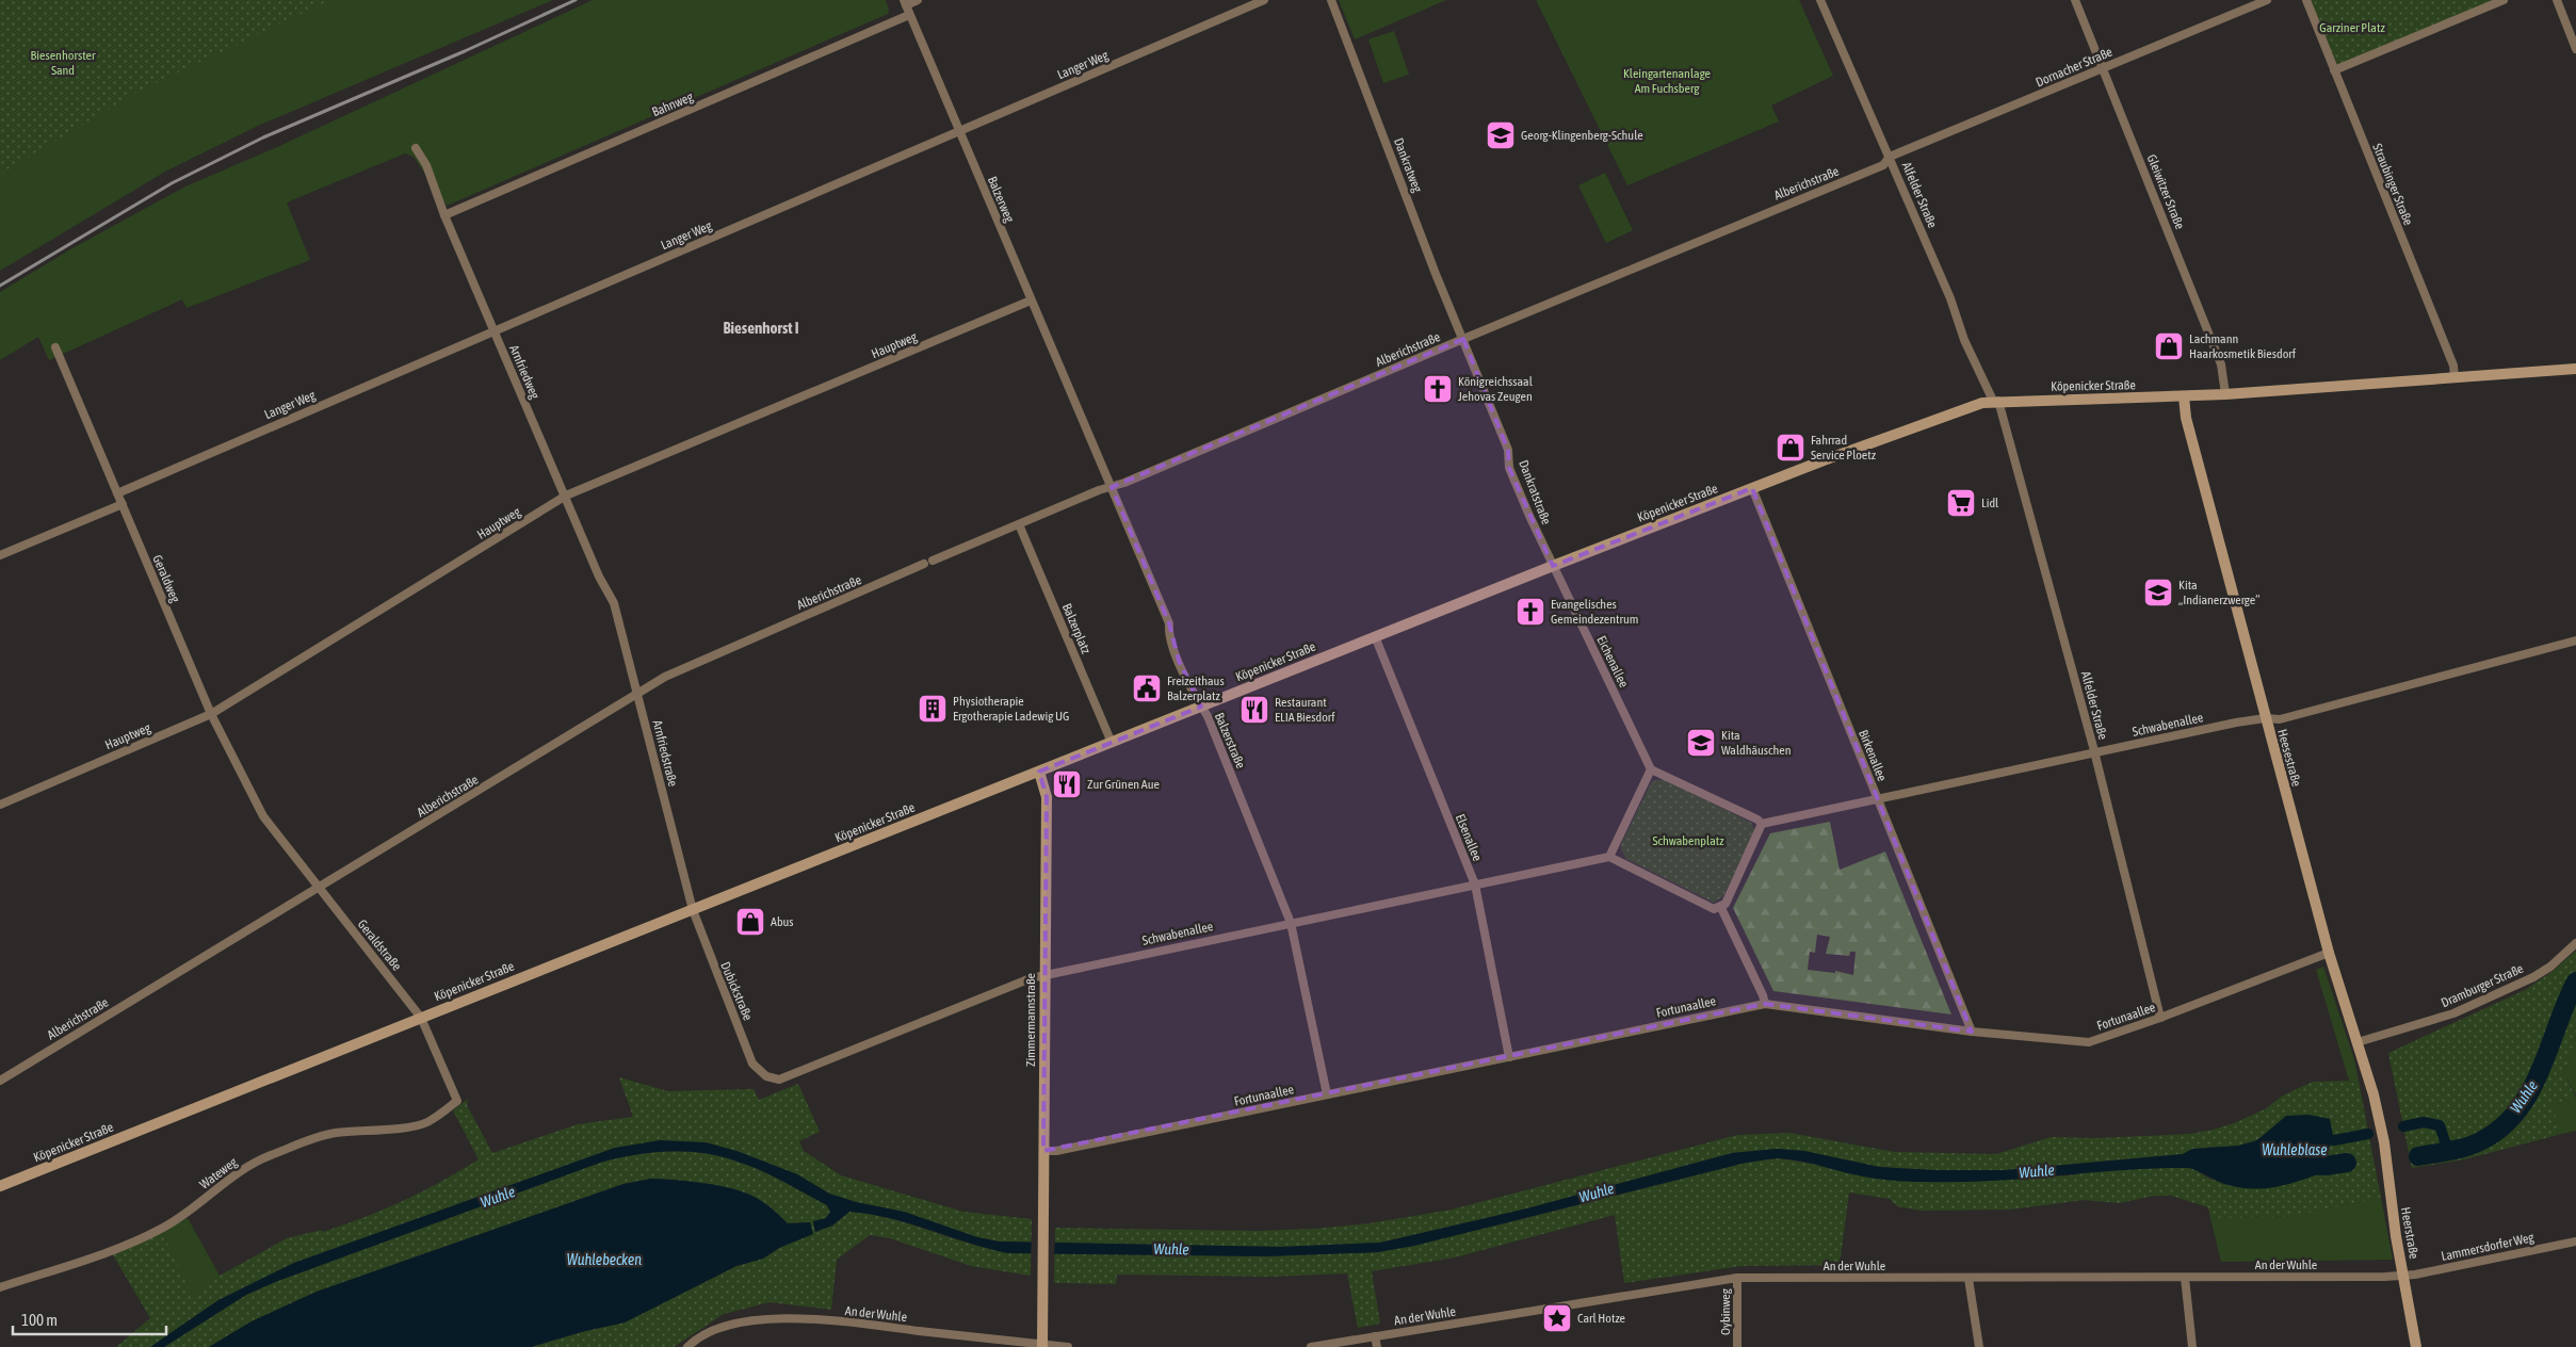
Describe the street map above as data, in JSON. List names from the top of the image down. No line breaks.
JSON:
{"streets":{"main road":["Köpenicker Straße","Heesestraße","Zimmermannstraße","Heerstraße"],"street":["Langer Weg","Dornacher Straße","Bahnweg","Dankratweg","Alberichstraße","Straubinger Straße","Gleiwitzer Straße","Alfelder Straße","Balzerweg","Hauptweg","Arnfriedweg","Dankratstraße","Geraldweg","Balzerplatz","Eichenallee","Schwabenallee","Balzerstraße","Arnfriedstraße","Birkenallee","Elsenallee","Geraldstraße","Dramburger Straße","Dubickstraße","Fortunaallee","Wateweg","Lammersdorfer Weg","An der Wuhle","Oybinweg"]},"crossings":[["Langer Weg","Balzerweg"],["Langer Weg","Arnfriedweg"],["Langer Weg","Geraldweg"],["Dornacher Straße","Alberichstraße"],["Dornacher Straße","Gleiwitzer Straße"],["Dornacher Straße","Alfelder Straße"],["Bahnweg","Balzerweg"],["Bahnweg","Arnfriedweg"],["Dankratweg","Alberichstraße"],["Dankratweg","Dankratstraße"],["Alberichstraße","Alfelder Straße"],["Alberichstraße","Dankratstraße"],["Alberichstraße","Balzerplatz"],["Alberichstraße","Balzerstraße"],["Alberichstraße","Arnfriedstraße"],["Alberichstraße","Geraldstraße"],["Straubinger Straße","Köpenicker Straße"],["Gleiwitzer Straße","Köpenicker Straße"],["Alfelder Straße","Köpenicker Straße"],["Alfelder Straße","Schwabenallee"],["Alfelder Straße","Fortunaallee"],["Balzerweg","Hauptweg"],["Balzerweg","Balzerstraße"],["Hauptweg","Arnfriedweg"],["Hauptweg","Geraldweg"],["Arnfriedweg","Arnfriedstraße"],["Köpenicker Straße","Dankratstraße"],["Köpenicker Straße","Balzerplatz"],["Köpenicker Straße","Eichenallee"],["Köpenicker Straße","Balzerstraße"],["Köpenicker Straße","Arnfriedstraße"],["Köpenicker Straße","Birkenallee"],["Köpenicker Straße","Heesestraße"],["Köpenicker Straße","Elsenallee"],["Köpenicker Straße","Geraldstraße"],["Köpenicker Straße","Dubickstraße"],["Köpenicker Straße","Zimmermannstraße"],["Dankratstraße","Eichenallee"],["Geraldweg","Geraldstraße"],["Schwabenallee","Balzerstraße"],["Schwabenallee","Birkenallee"],["Schwabenallee","Heesestraße"],["Schwabenallee","Elsenallee"],["Schwabenallee","Dubickstraße"],["Schwabenallee","Zimmermannstraße"],["Balzerstraße","Fortunaallee"],["Arnfriedstraße","Dubickstraße"],["Birkenallee","Fortunaallee"],["Heesestraße","Dramburger Straße"],["Heesestraße","Fortunaallee"],["Heesestraße","Heerstraße"],["Elsenallee","Fortunaallee"],["Geraldstraße","Wateweg"],["Fortunaallee","Zimmermannstraße"],["Zimmermannstraße","An der Wuhle"],["Heerstraße","Lammersdorfer Weg"],["Heerstraße","An der Wuhle"],["Lammersdorfer Weg","An der Wuhle"],["An der Wuhle","Oybinweg"]],"districts":["Biesenhorst I"],"water":["Wuhle","Wuhleblase","Wuhlebecken"],"parks":["Garziner Platz","Biesenhorster Sand","Kleingartenanlage Am Fuchsberg","Schwabenplatz"],"places":{"school or university":["Georg-Klingenberg-Schule","Kita „Indianerzwerge“","Kita Waldhäuschen"],"shop":["Lachmann Haarkosmetik Biesdorf","Fahrrad Service Ploetz","Abus"],"church":["Königreichssaal Jehovas Zeugen","Evangelisches Gemeindezentrum"],"supermarket":["Lidl"],"public building":["Freizeithaus Balzerplatz"],"building":["Physiotherapie Ergotherapie Ladewig UG"],"restaurant":["Restaurant ELIA Biesdorf","Zur Grünen Aue"],"place":["Carl Hotze"]},"scale_bar":"100 m"}
